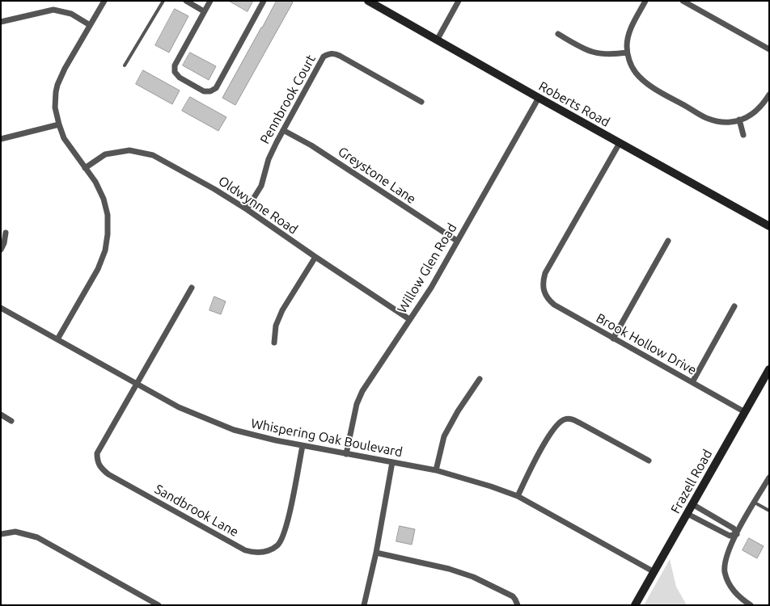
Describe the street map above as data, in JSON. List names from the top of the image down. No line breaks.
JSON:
{"streets":{"main road":["Roberts Road","Frazell Road"],"street":["Pennbrook Court","Greystone Lane","Oldwynne Road","Willow Glen Road","Brook Hollow Drive","Whispering Oak Boulevard","Sandbrook Lane"]},"crossings":[["Pennbrook Court","Greystone Lane"],["Pennbrook Court","Oldwynne Road"],["Roberts Road","Willow Glen Road"],["Roberts Road","Brook Hollow Drive"],["Greystone Lane","Willow Glen Road"],["Oldwynne Road","Willow Glen Road"],["Willow Glen Road","Whispering Oak Boulevard"],["Brook Hollow Drive","Frazell Road"],["Whispering Oak Boulevard","Frazell Road"],["Whispering Oak Boulevard","Sandbrook Lane"]]}
